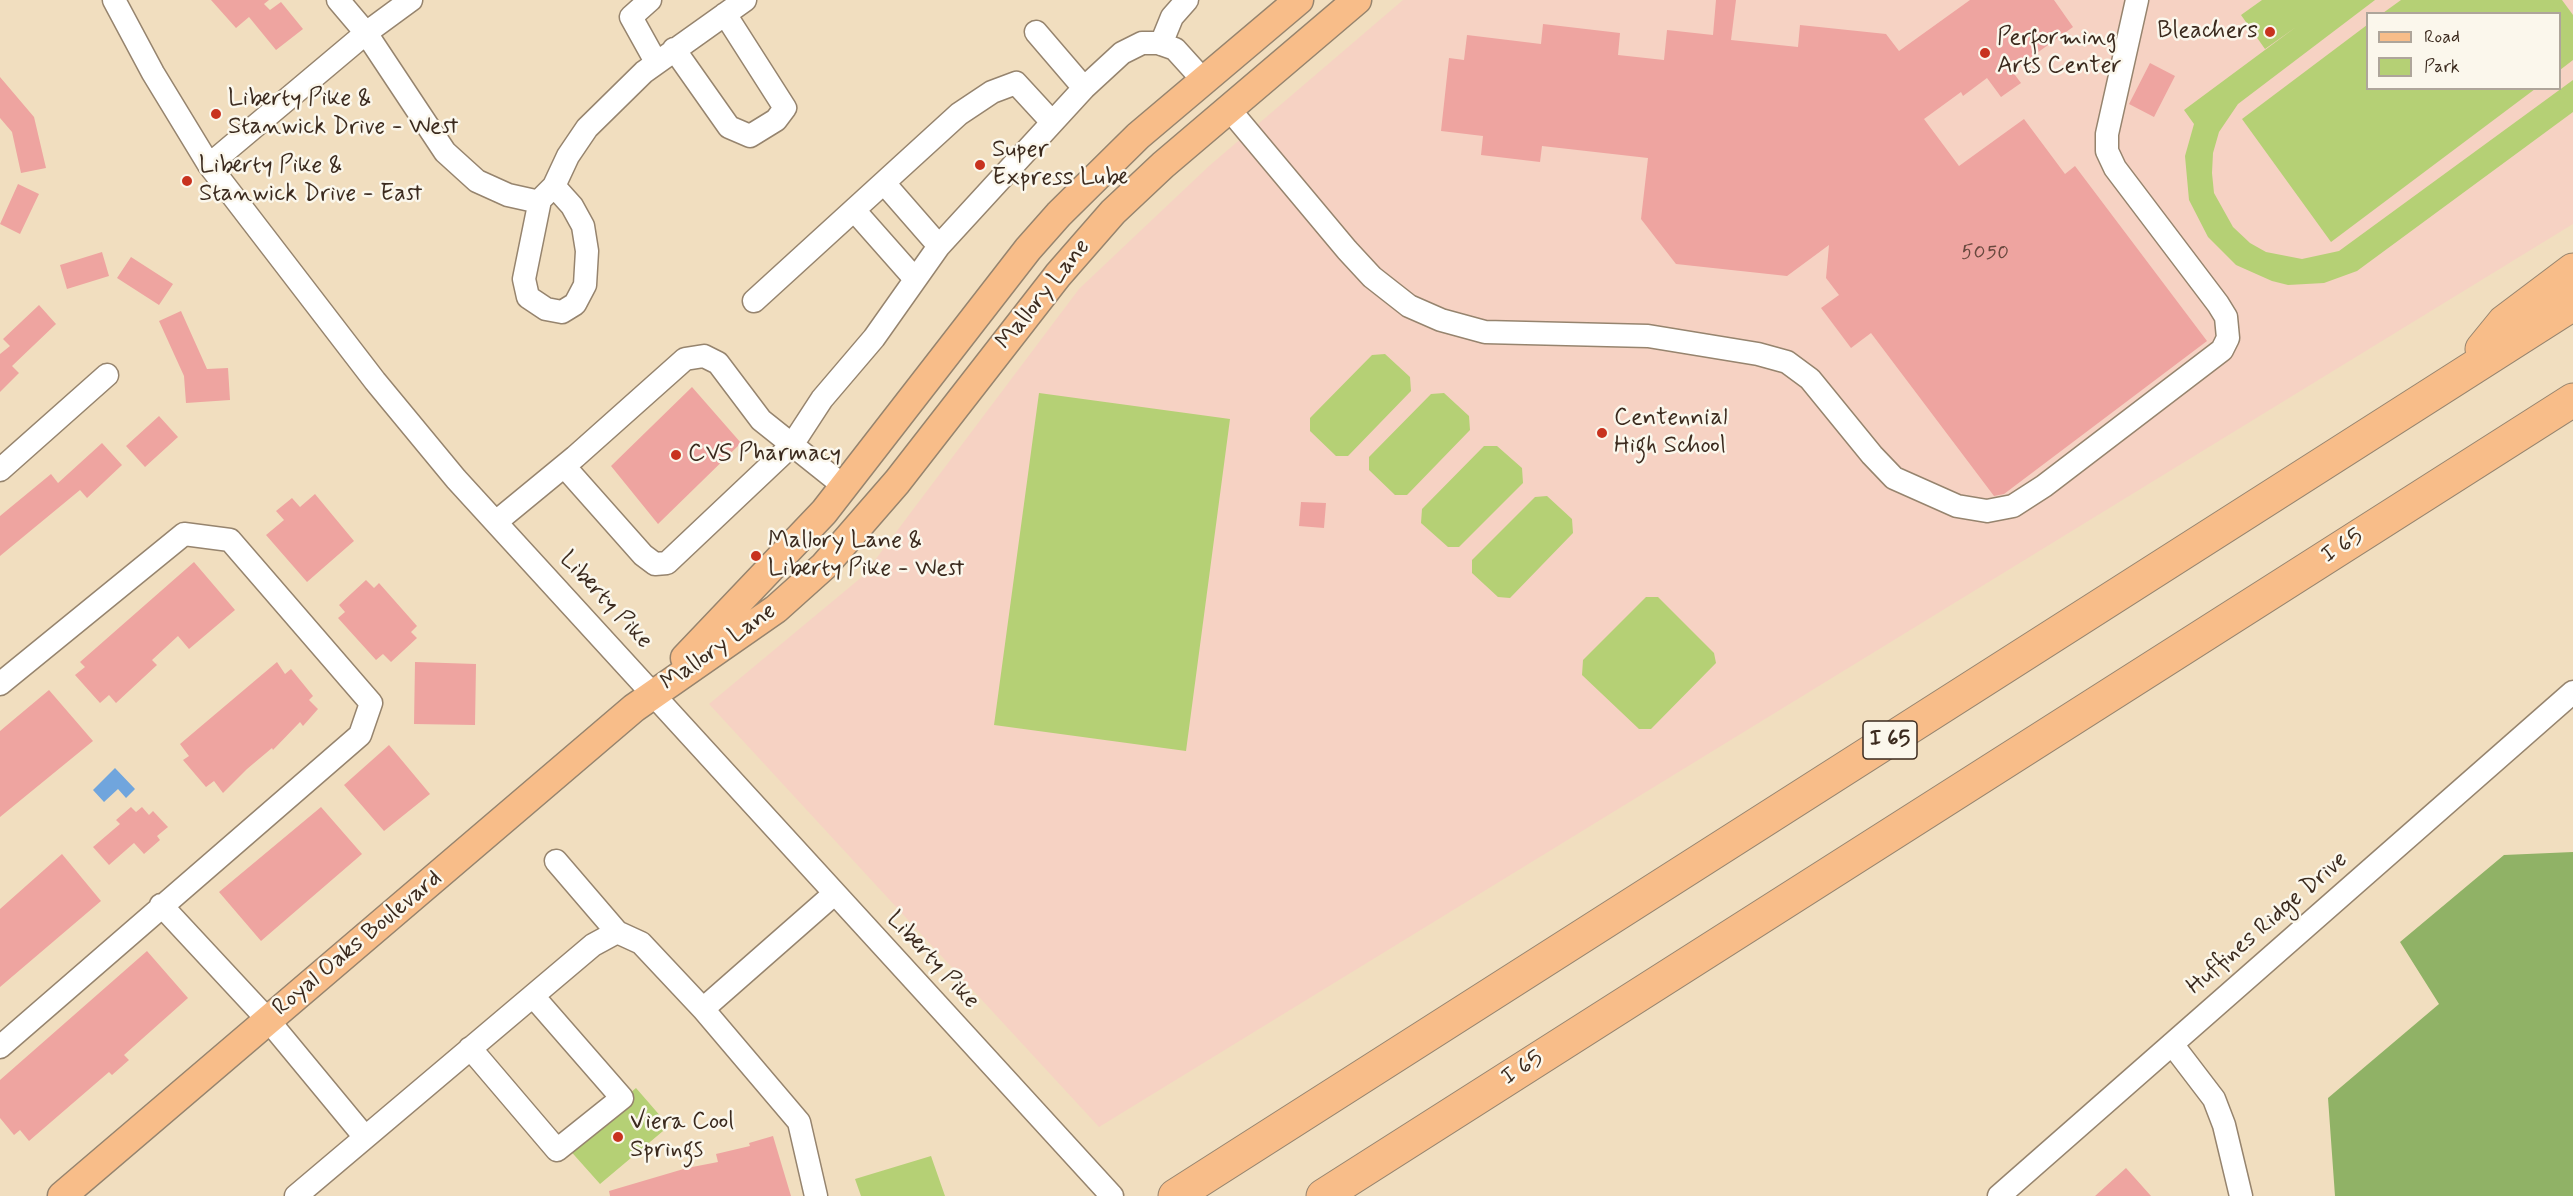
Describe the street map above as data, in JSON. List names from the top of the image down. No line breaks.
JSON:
{"streets":{"highway":["I 65"],"main road":["Mallory Lane","Royal Oaks Boulevard"],"street":["Liberty Pike","Huffines Ridge Drive"]},"crossings":[["Mallory Lane","Liberty Pike"],["Mallory Lane","Royal Oaks Boulevard"],["Liberty Pike","Royal Oaks Boulevard"]],"places":["Bleachers","Performing Arts Center","Liberty Pike & Stanwick Drive - West","Super Express Lube","Liberty Pike & Stanwick Drive - East","Centennial High School","CVS Pharmacy","Mallory Lane & Liberty Pike - West","Viera Cool Springs"],"house_numbers":["5050"],"legend":["Road","Park"]}
